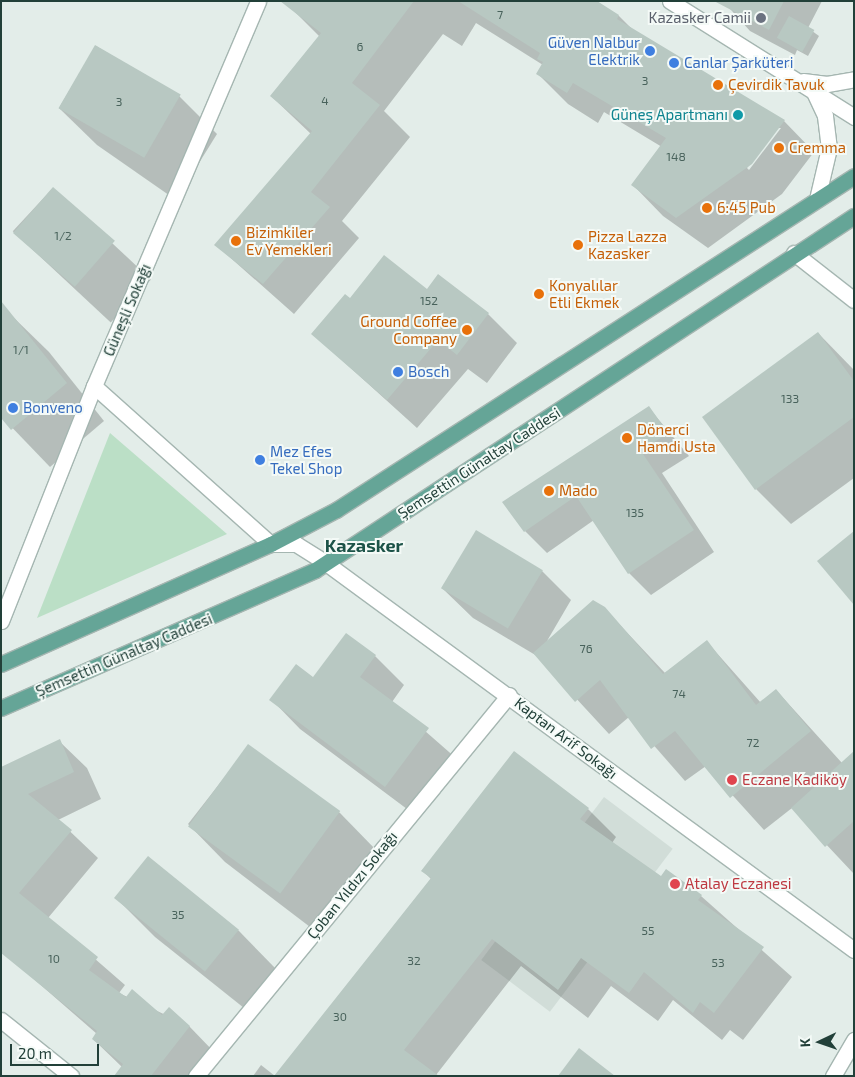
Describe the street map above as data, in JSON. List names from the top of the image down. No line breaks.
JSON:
{"streets":{"main road":["Şemsettin Günaltay Caddesi"],"street":["Güneşli Sokağı","Kaptan Arif Sokağı","Çoban Yıldızı Sokağı"]},"crossings":[["Şemsettin Günaltay Caddesi","Kaptan Arif Sokağı"],["Kaptan Arif Sokağı","Çoban Yıldızı Sokağı"]],"districts":["Kazasker"],"places":["Kazasker Camii","Güven Nalbur Elektrik","Canlar Şarküteri","Çevirdik Tavuk","Güneş Apartmanı","Cremma","6:45 Pub","Bizimkiler Ev Yemekleri","Pizza Lazza Kazasker","Konyalılar Etli Ekmek","Ground Coffee Company","Bosch","Bonveno","Dönerci Hamdi Usta","Mez Efes Tekel Shop","Mado","Eczane Kadiköy","Atalay Eczanesi"],"house_numbers":["7","6","3","4","3","148","1/2","152","1/1","133","135","76","74","72","35","55","10","32","53","30"],"scale_bar":"20 m","north":"left"}
